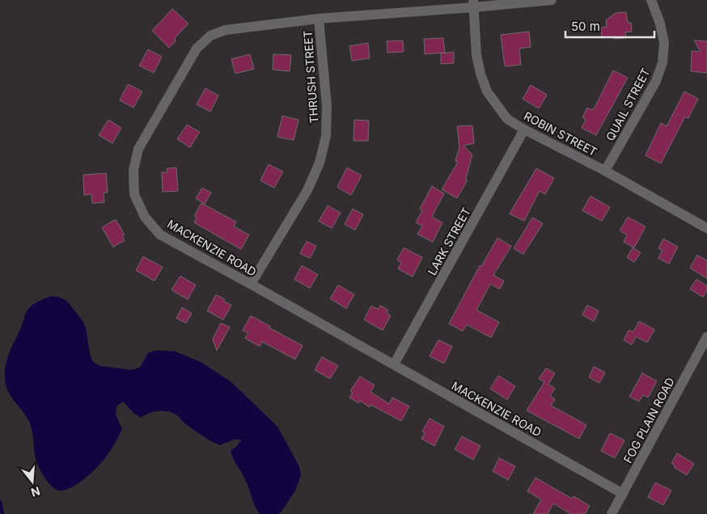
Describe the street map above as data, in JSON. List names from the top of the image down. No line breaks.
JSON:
{"streets":{"street":["THRUSH STREET","QUAIL STREET","ROBIN STREET","LARK STREET","MACKENZIE ROAD","FOG PLAIN ROAD"]},"crossings":[["THRUSH STREET","MACKENZIE ROAD"],["QUAIL STREET","ROBIN STREET"],["ROBIN STREET","LARK STREET"],["ROBIN STREET","MACKENZIE ROAD"],["LARK STREET","MACKENZIE ROAD"],["MACKENZIE ROAD","FOG PLAIN ROAD"]],"scale_bar":"50 m","north":"bottom"}
